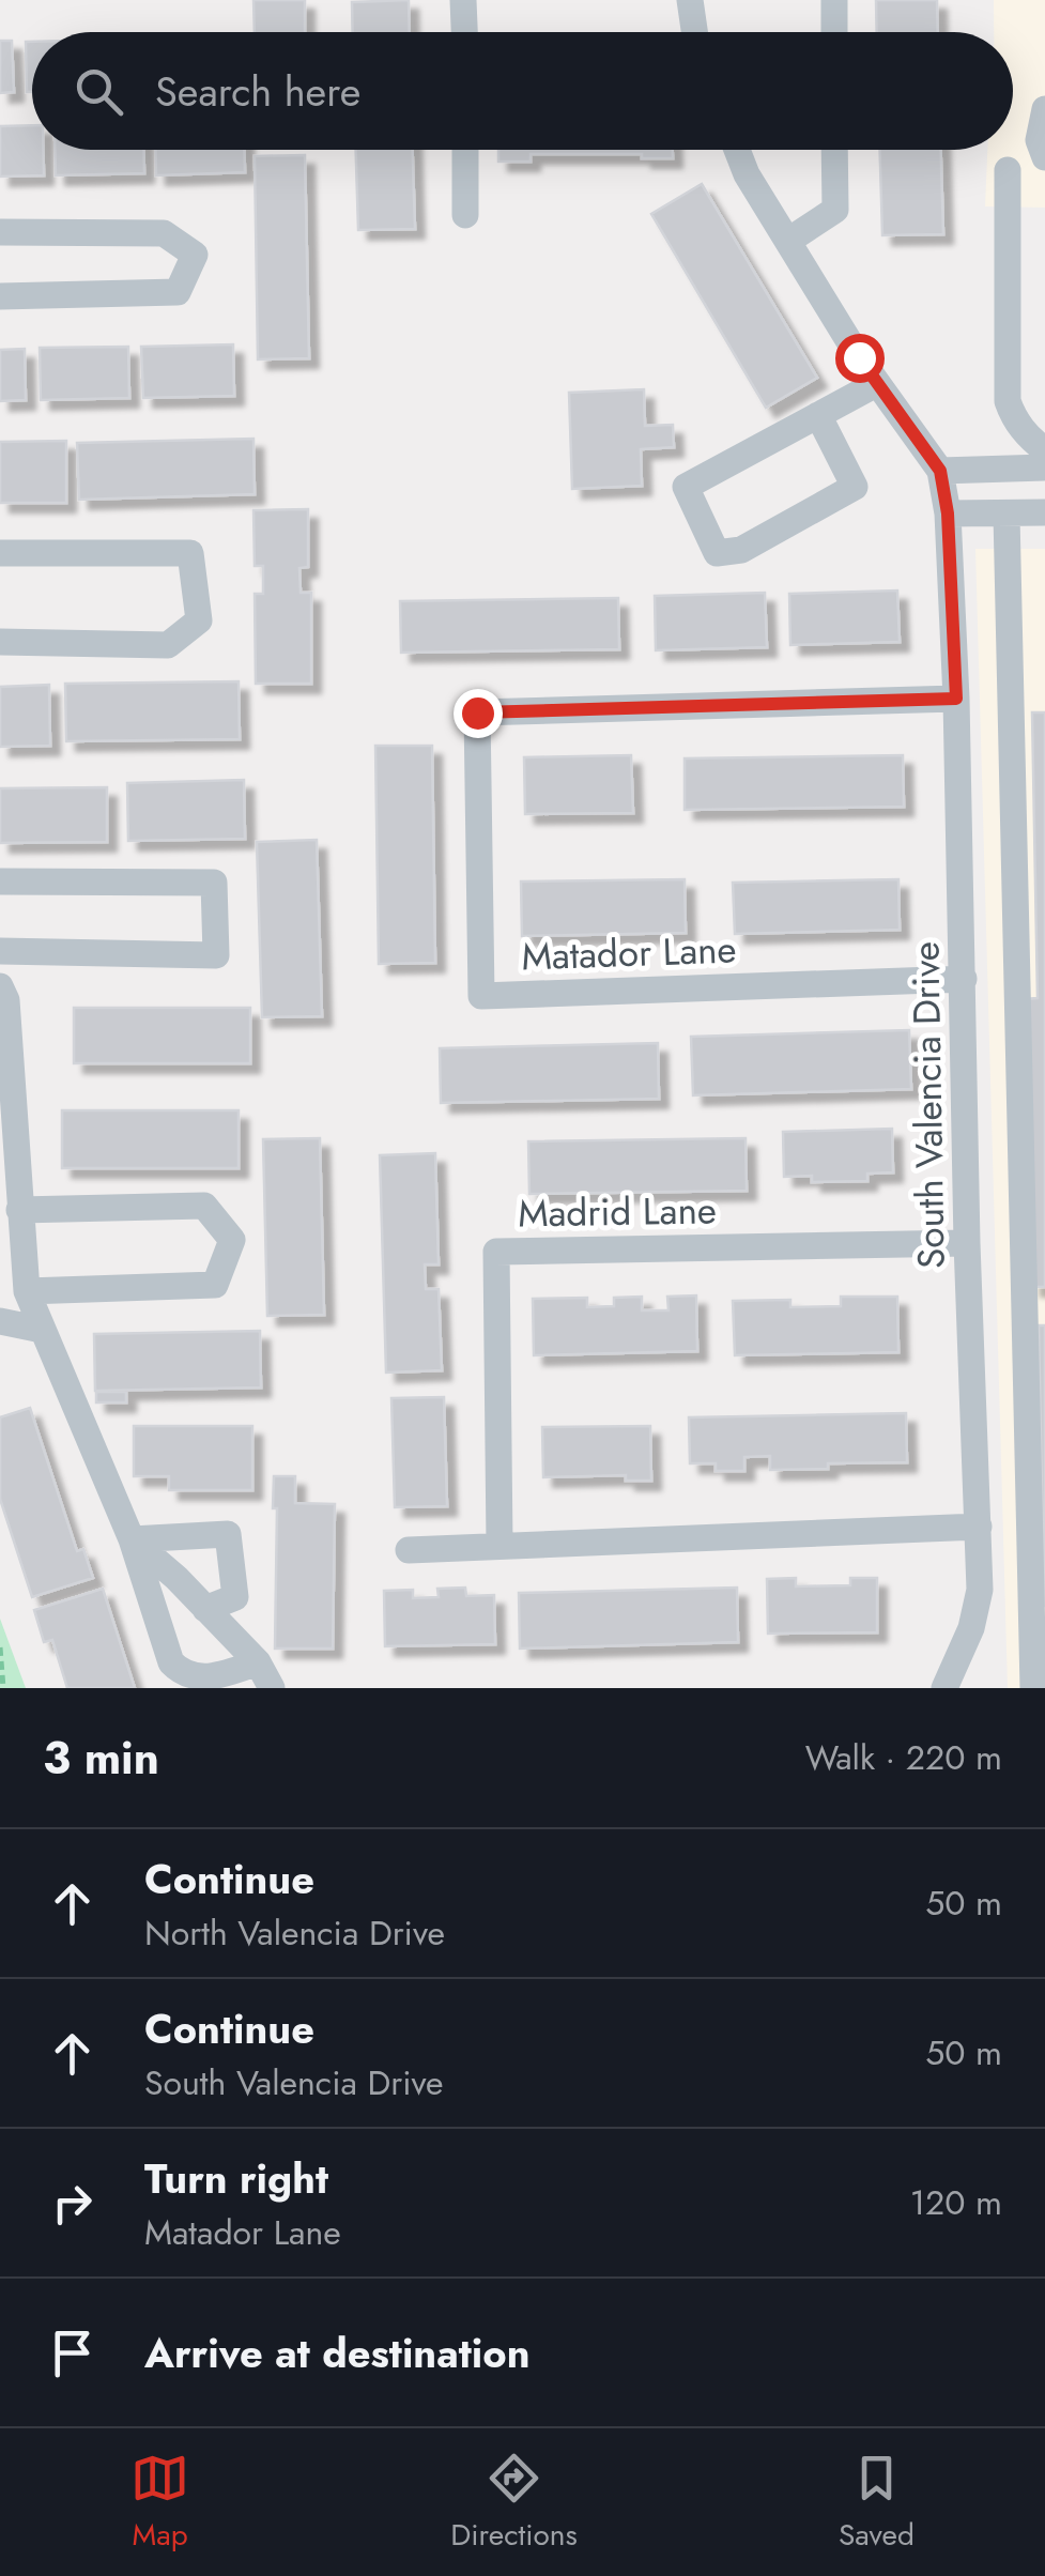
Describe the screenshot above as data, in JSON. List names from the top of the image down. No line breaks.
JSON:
{"streets":{"street":["Matador Lane","South Valencia Drive","Madrid Lane"]},"crossings":[["Matador Lane","South Valencia Drive"],["South Valencia Drive","Madrid Lane"]],"page":{"search":"Search here","heading":["3 min","Walk · 220 m"],"list":[["Continue","North Valencia Drive","50 m"],["Continue","South Valencia Drive","50 m"],["Turn right","Matador Lane","120 m"],"Arrive at destination"],"nav":["Map","Directions","Saved"]}}
